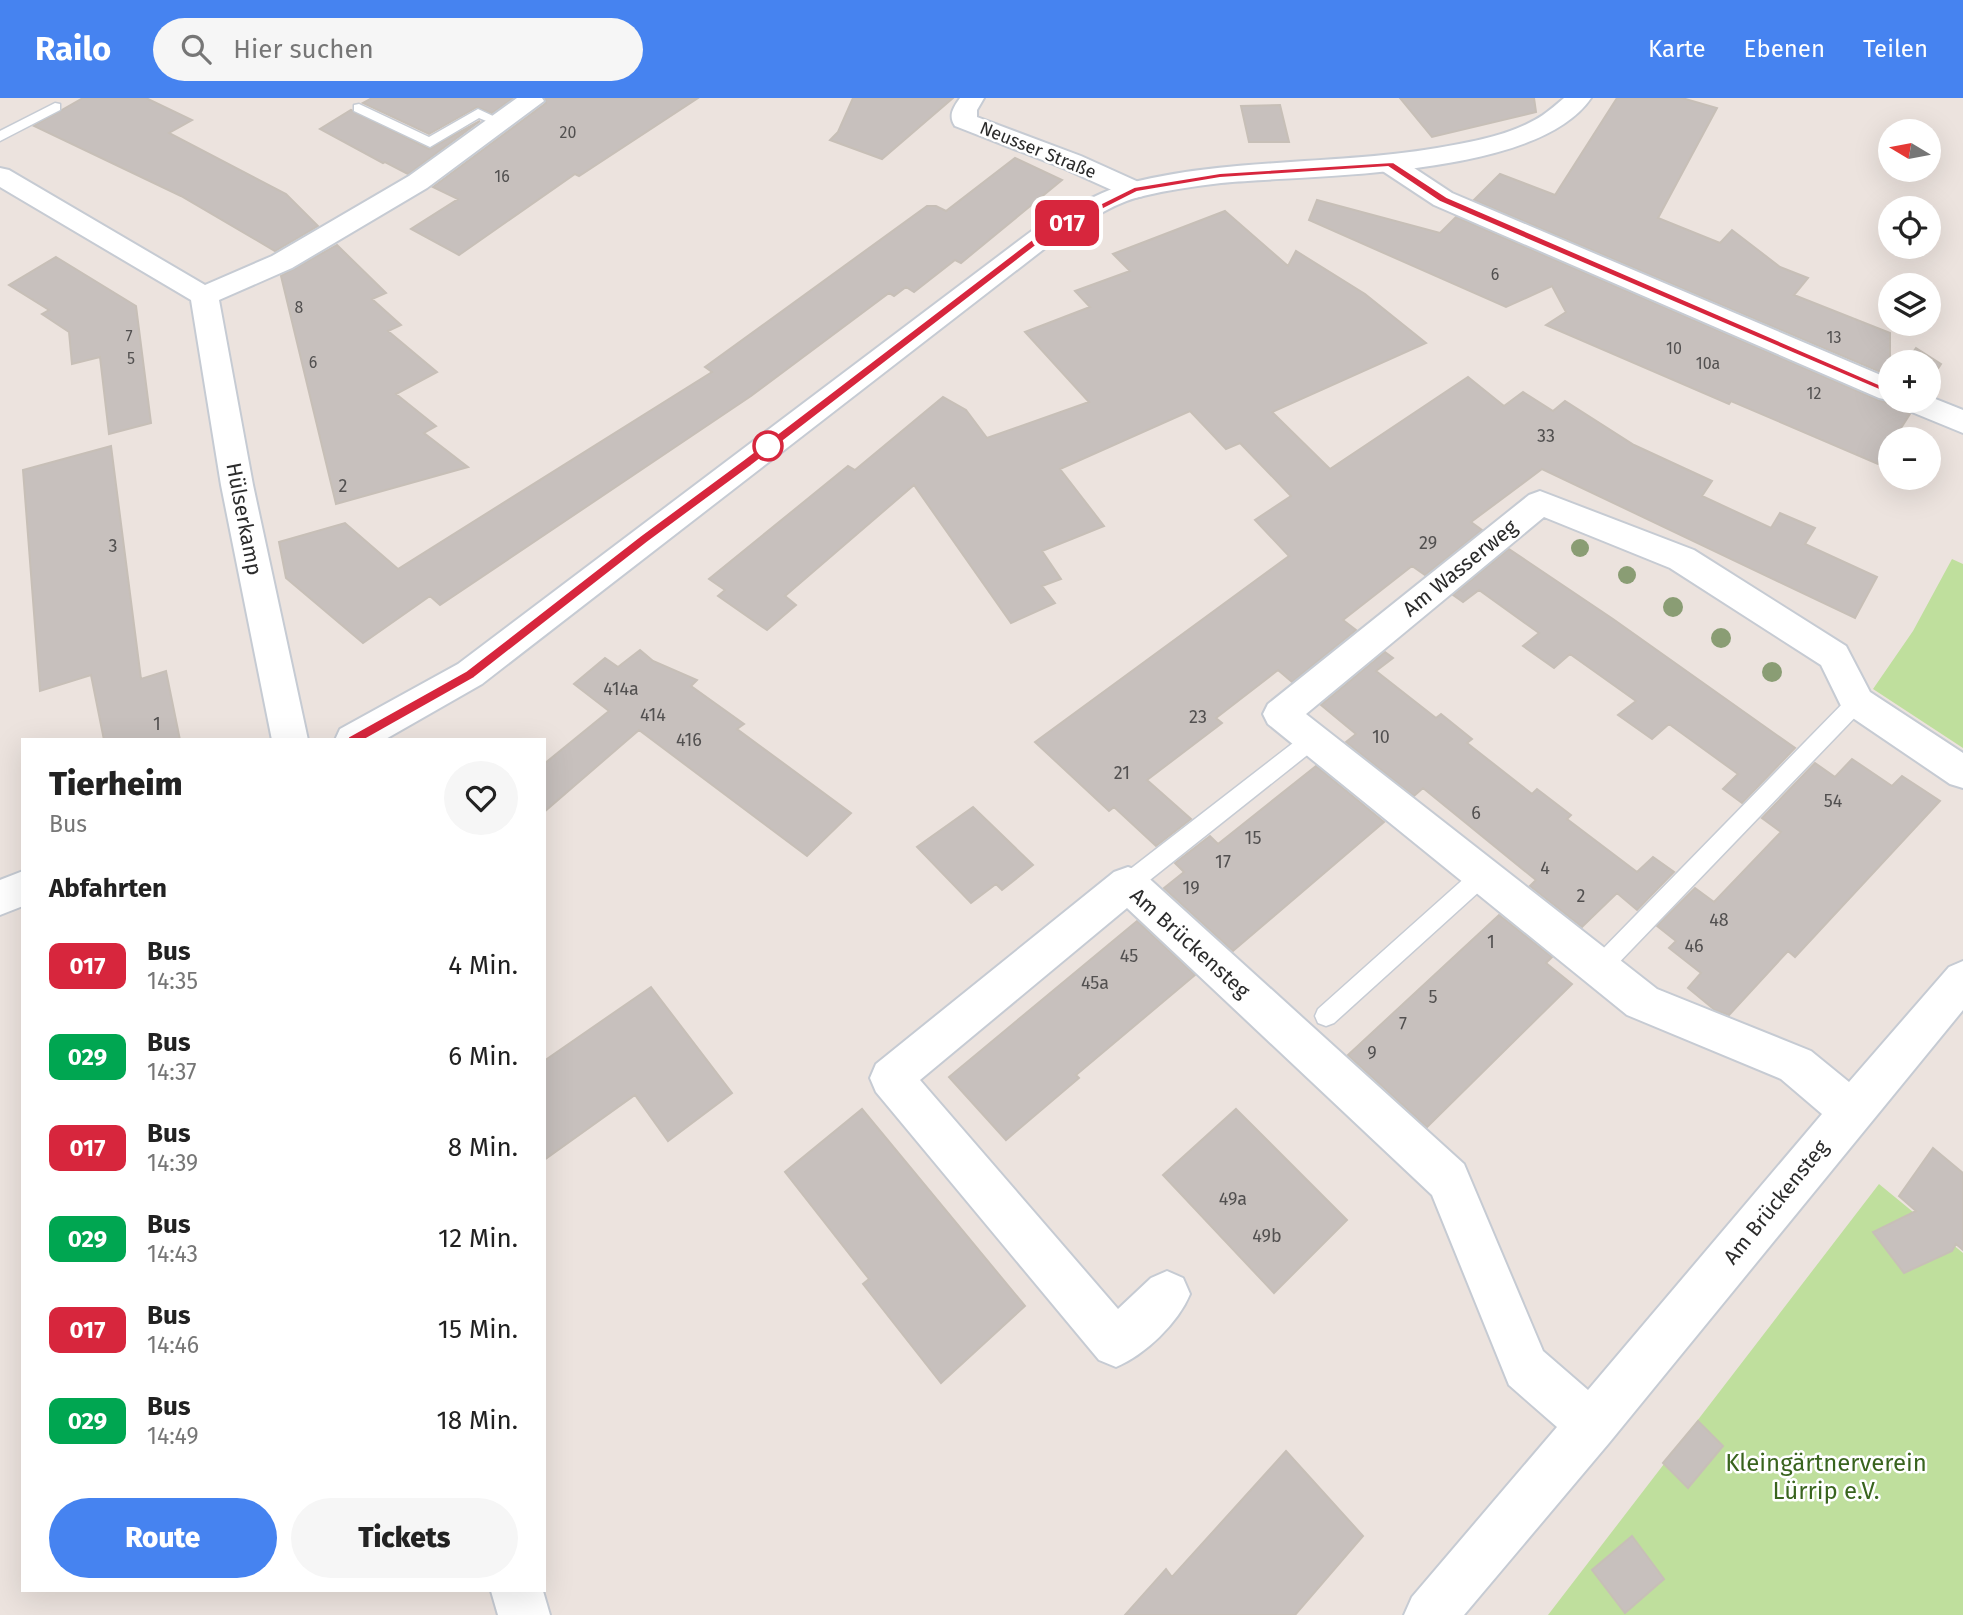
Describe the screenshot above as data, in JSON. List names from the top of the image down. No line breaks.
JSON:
{"streets":{"street":["Neusser Straße","Hülserkamp","Am Wasserweg","Am Brückensteg"]},"crossings":[["Am Wasserweg","Am Brückensteg"]],"parks":["Kleingärtnerverein Lürrip e.V."],"lines":["bus line 017"],"house_numbers":["20","16","6","8","7","13","10","5","6","10a","12","33","2","29","3","414a","414","23","1","10","416","21","54","6","15","17","4","19","2","48","1","46","45","45a","5","7","9","49a","49b"],"north":"left","page":{"header":"Railo","search":"Hier suchen","nav":["Karte","Ebenen","Teilen"],"on_map":"017","map_buttons":["+","−"],"heading":[["Tierheim","Bus"],"Abfahrten"],"list":[{"mark":"017","name":"Bus","note":"14:35","value":"4 Min."},{"mark":"029","name":"Bus","note":"14:37","value":"6 Min."},{"mark":"017","name":"Bus","note":"14:39","value":"8 Min."},{"mark":"029","name":"Bus","note":"14:43","value":"12 Min."},{"mark":"017","name":"Bus","note":"14:46","value":"15 Min."},{"mark":"029","name":"Bus","note":"14:49","value":"18 Min."}],"buttons":["Route","Tickets"]}}
